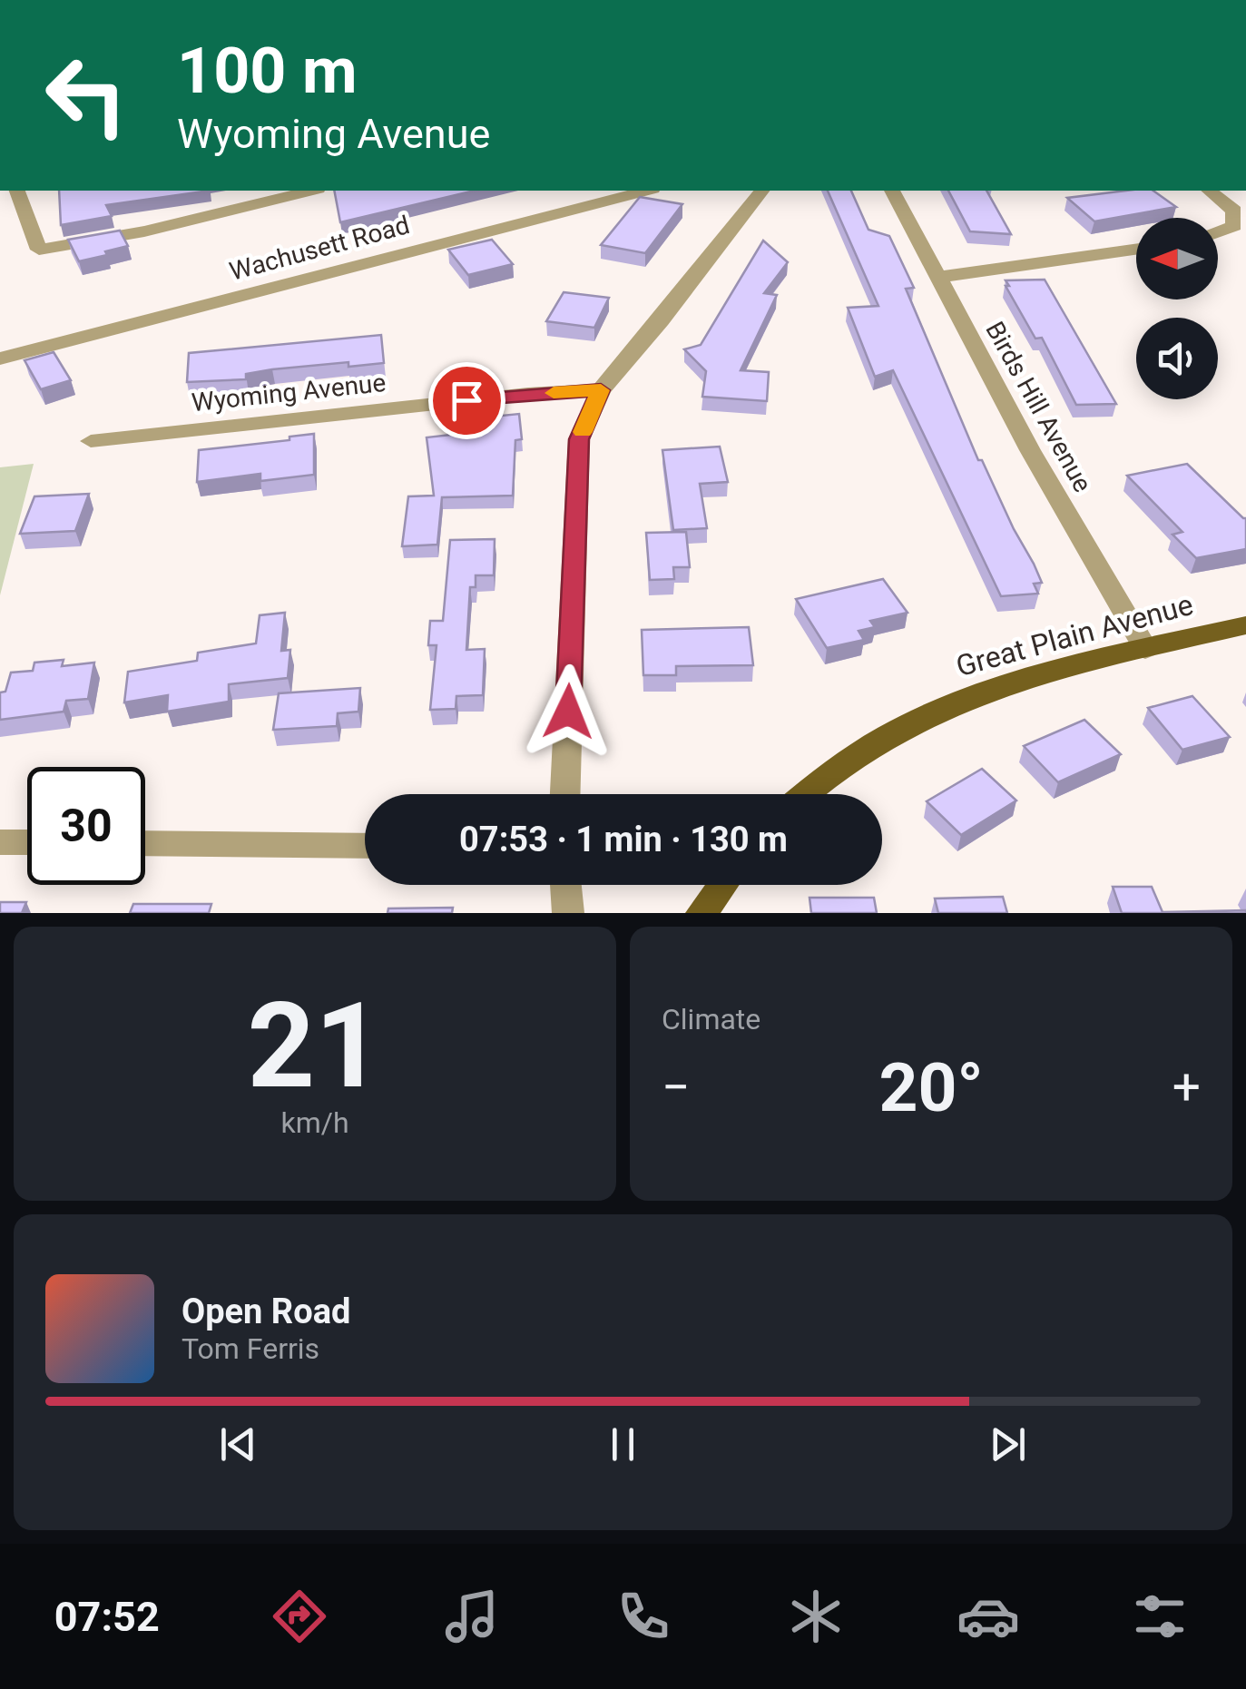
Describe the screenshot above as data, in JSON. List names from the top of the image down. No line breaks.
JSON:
{"streets":{"main road":["Great Plain Avenue"],"street":["Wachusett Road","Wyoming Avenue","Birds Hill Avenue"]},"crossings":[["Birds Hill Avenue","Great Plain Avenue"]],"north":"left","page":{"turn":["100 m","Wyoming Avenue"],"limit":"30","trip":"07:53 · 1 min · 130 m","tile":[["21","km/h"],"Climate"],"heat":["−","20°","+"],"song":["Open Road","Tom Ferris"],"tabs":"07:52"}}
